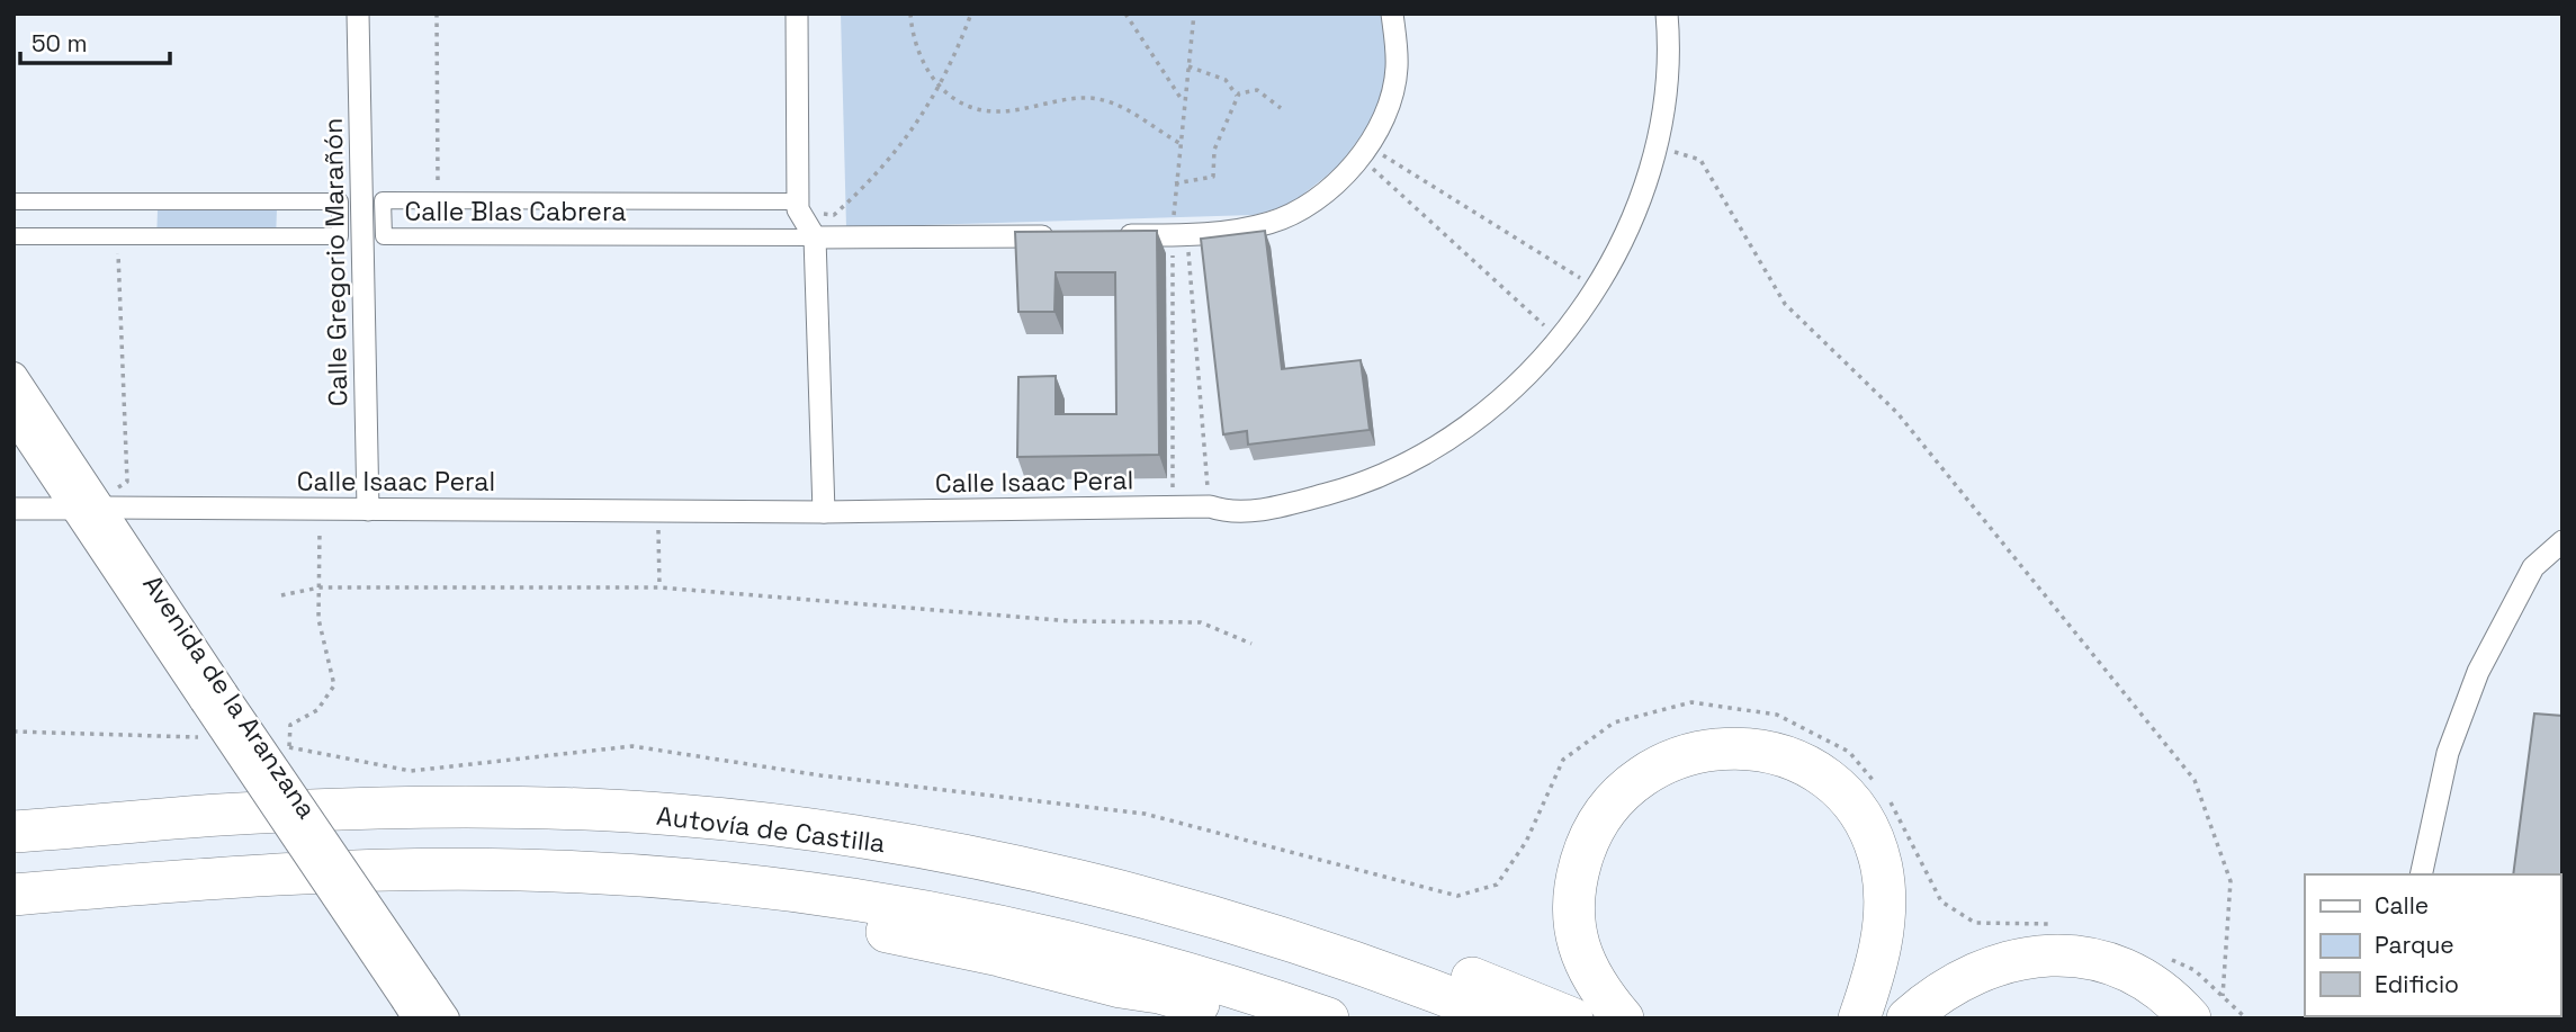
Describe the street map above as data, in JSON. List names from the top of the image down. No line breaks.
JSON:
{"streets":{"highway":["Autovía de Castilla"],"street":["Calle Blas Cabrera","Calle Gregorio Marañón","Calle Isaac Peral","Avenida de la Aranzana"]},"crossings":[["Calle Gregorio Marañón","Calle Isaac Peral"],["Calle Isaac Peral","Avenida de la Aranzana"]],"legend":["Calle","Parque","Edificio"],"scale_bar":"50 m"}
